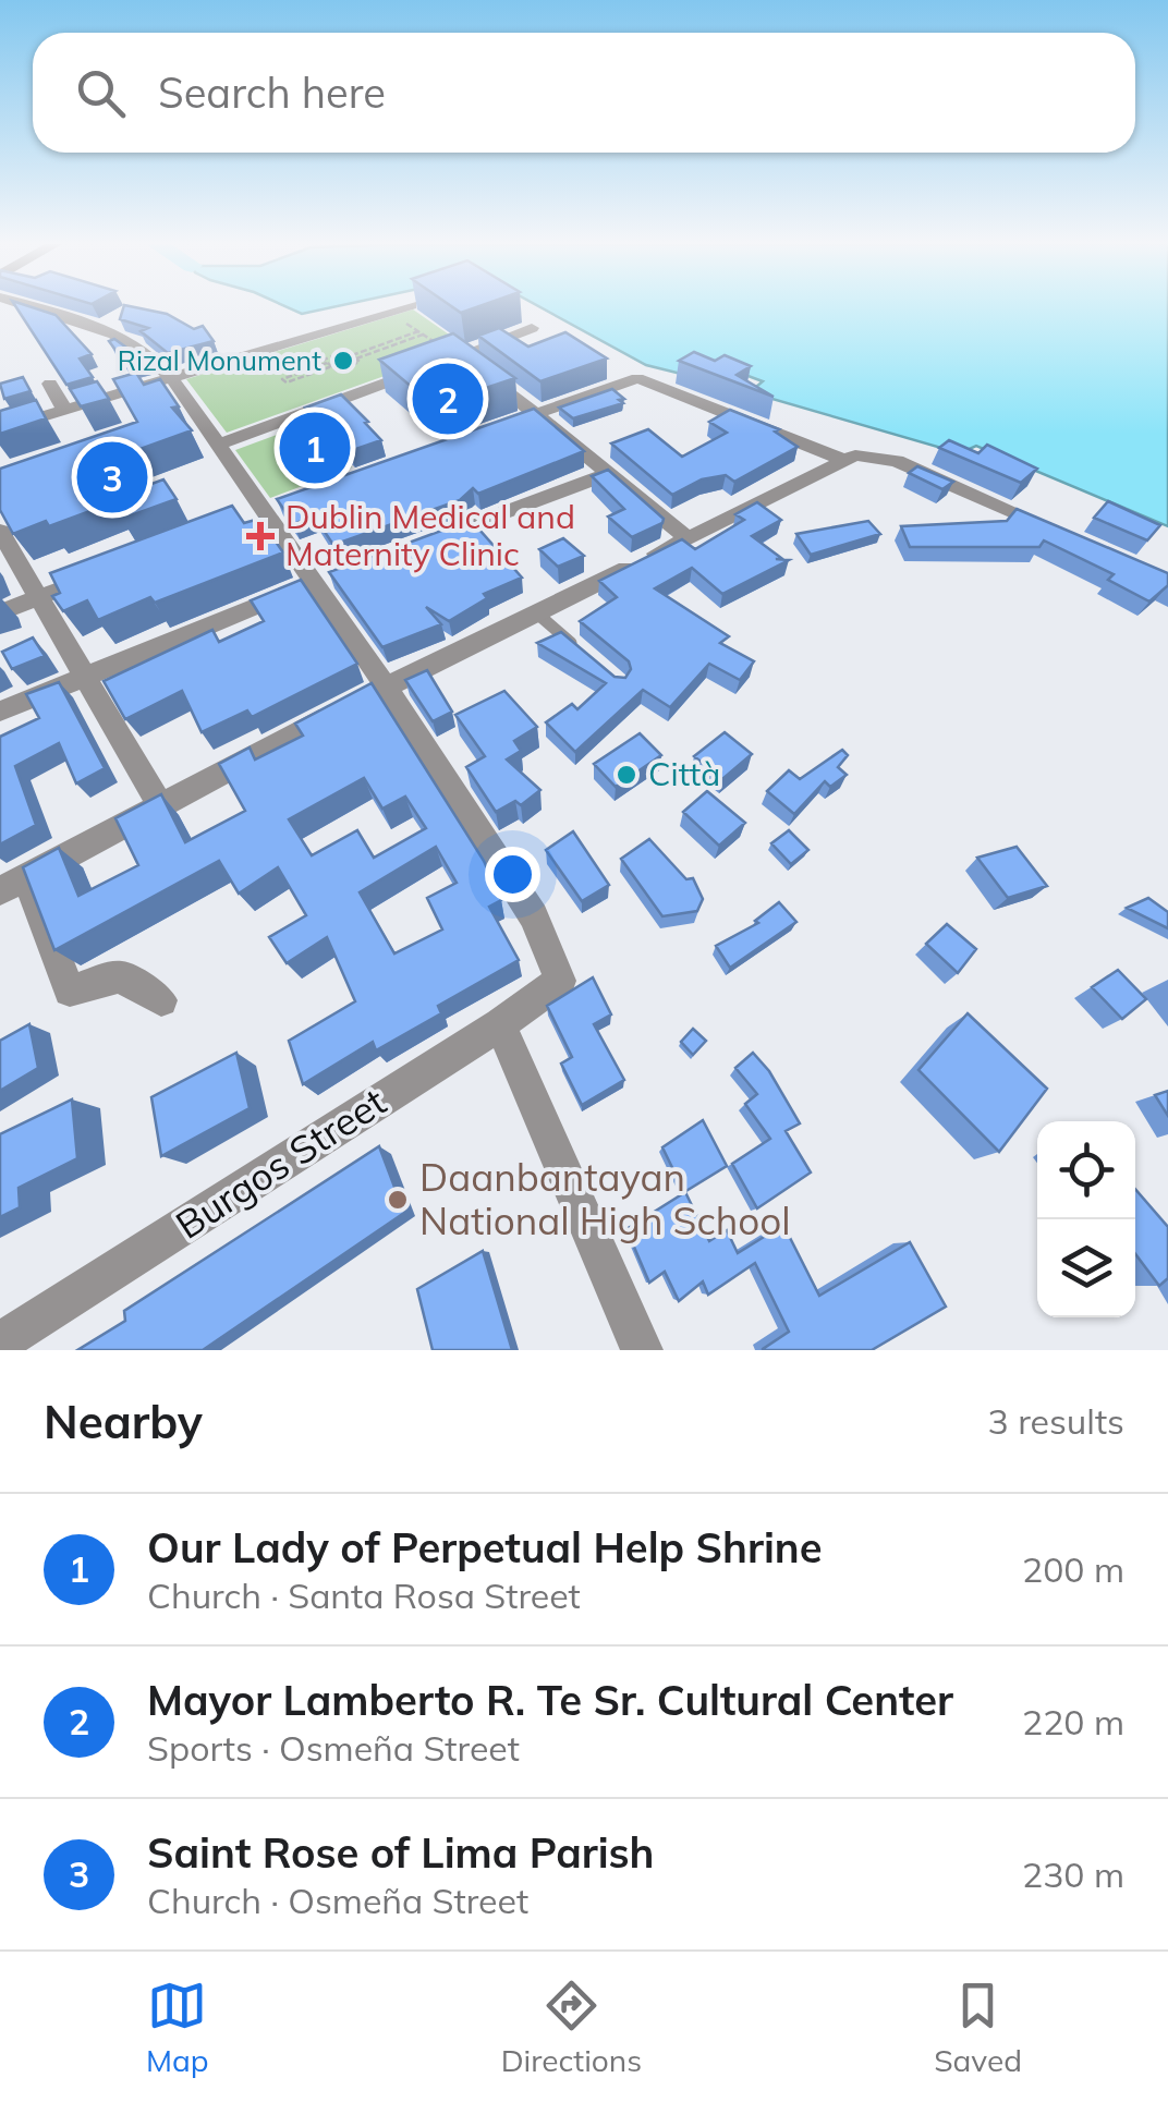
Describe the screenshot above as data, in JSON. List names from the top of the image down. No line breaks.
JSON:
{"streets":{"street":["Burgos Street"]},"places":{"other":["Rizal Monument","Città","Daanbantayan National High School"],"health":["Dublin Medical and Maternity Clinic"]},"page":{"search":"Search here","pins":["2","1","3"],"heading":["Nearby","3 results"],"list":[{"mark":"1","name":"Our Lady of Perpetual Help Shrine","note":"Church · Santa Rosa Street","value":"200 m"},{"mark":"2","name":"Mayor Lamberto R. Te Sr. Cultural Center","note":"Sports · Osmeña Street","value":"220 m"},{"mark":"3","name":"Saint Rose of Lima Parish","note":"Church · Osmeña Street","value":"230 m"}],"nav":["Map","Directions","Saved"]}}
